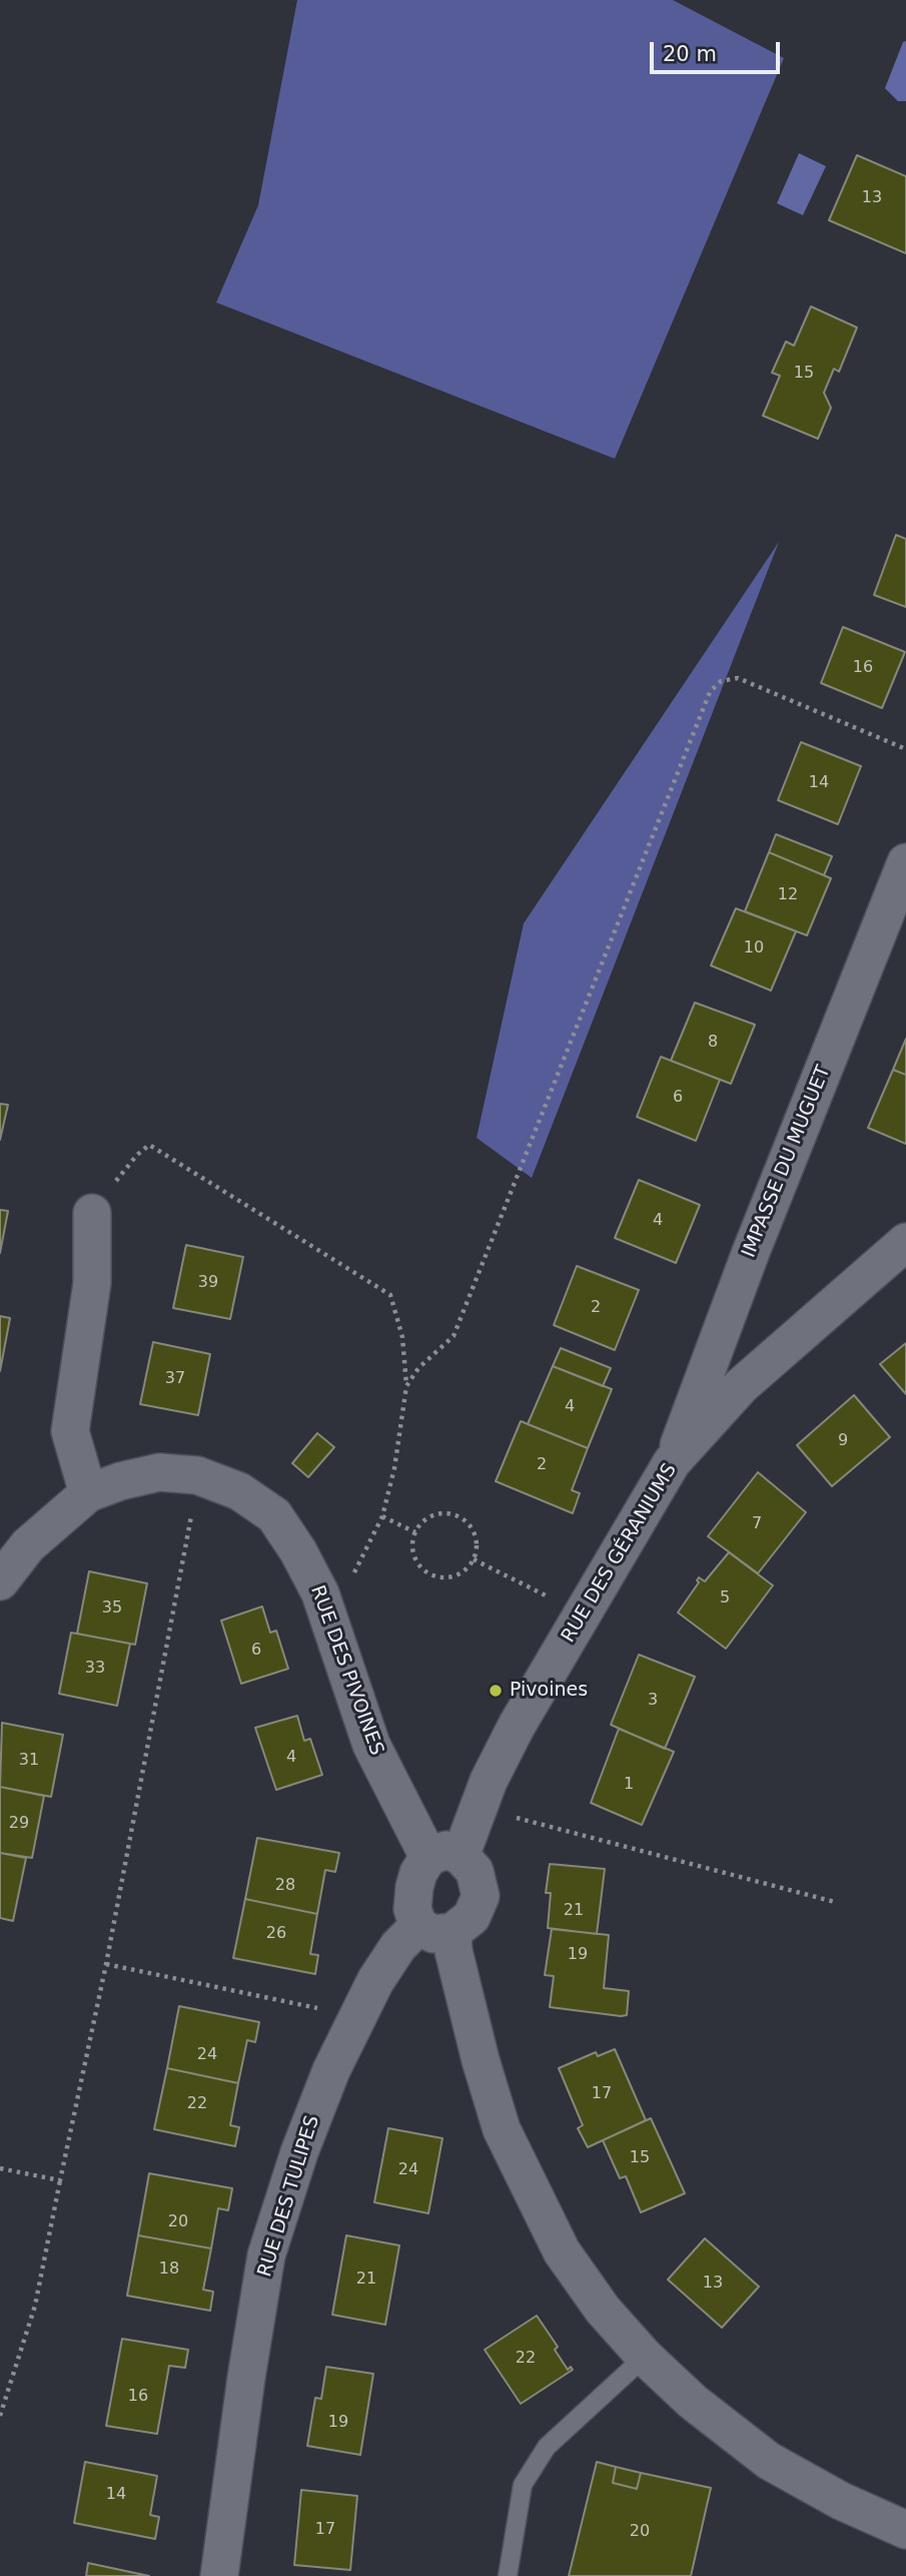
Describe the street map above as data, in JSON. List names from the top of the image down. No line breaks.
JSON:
{"streets":{"street":["IMPASSE DU MUGUET","RUE DES GÉRANIUMS","RUE DES PIVOINES","RUE DES TULIPES"]},"crossings":[["IMPASSE DU MUGUET","RUE DES GÉRANIUMS"],["RUE DES GÉRANIUMS","RUE DES PIVOINES"],["RUE DES GÉRANIUMS","RUE DES TULIPES"],["RUE DES PIVOINES","RUE DES TULIPES"]],"places":["Pivoines"],"house_numbers":["13","15","16","14","12","10","8","6","4","39","2","37","4","9","2","7","5","35","6","33","3","4","31","1","29","28","21","26","19","24","17","22","15","24","20","18","21","13","22","16","19","14","17","20"],"scale_bar":"20 m"}
